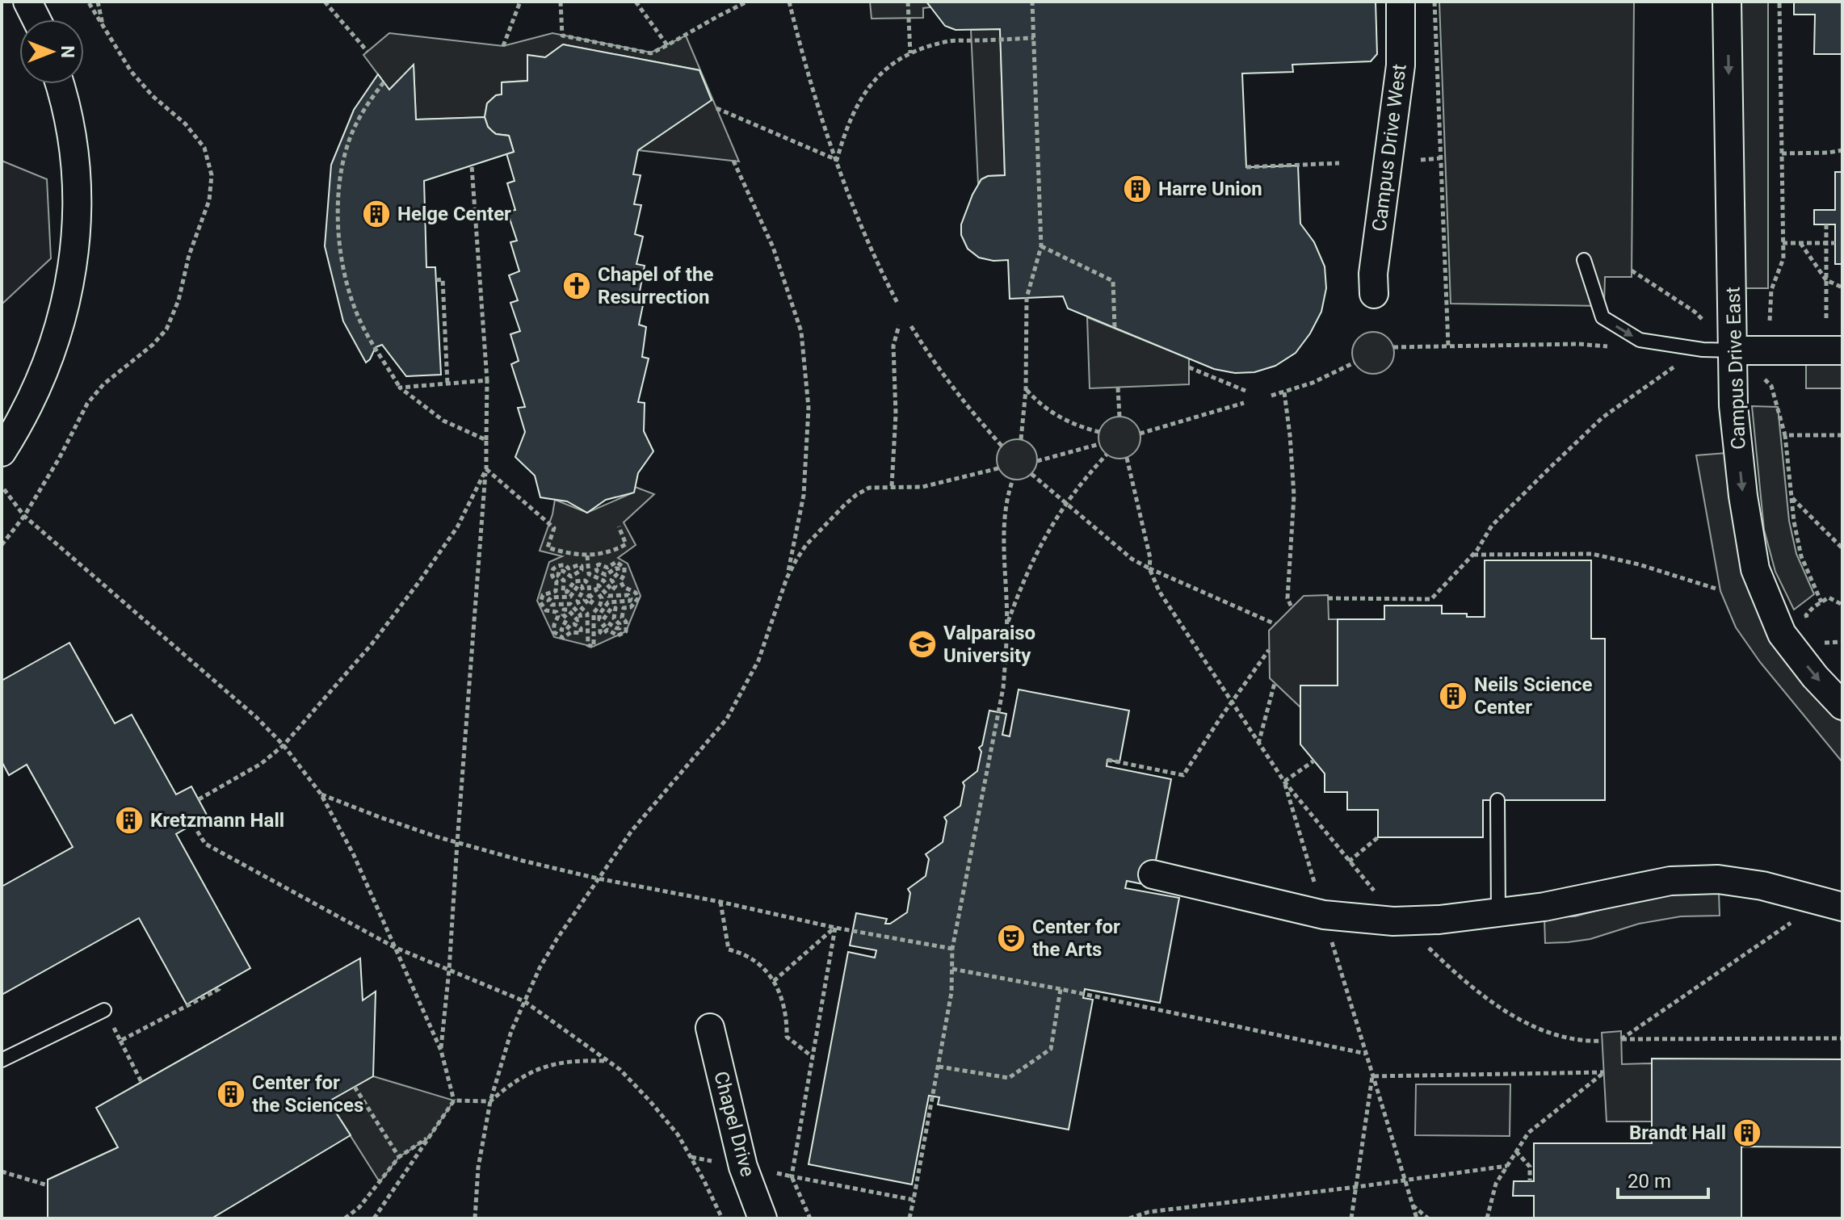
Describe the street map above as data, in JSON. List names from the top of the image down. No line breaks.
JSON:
{"streets":{"street":["Campus Drive West","Campus Drive East","Chapel Drive"]},"one_way":["Campus Drive East"],"places":{"building":["Harre Union","Helge Center","Neils Science Center","Kretzmann Hall","Center for the Sciences","Brandt Hall"],"church":["Chapel of the Resurrection"],"school or university":["Valparaiso University"],"theatre":["Center for the Arts"]},"scale_bar":"20 m","north":"right"}
